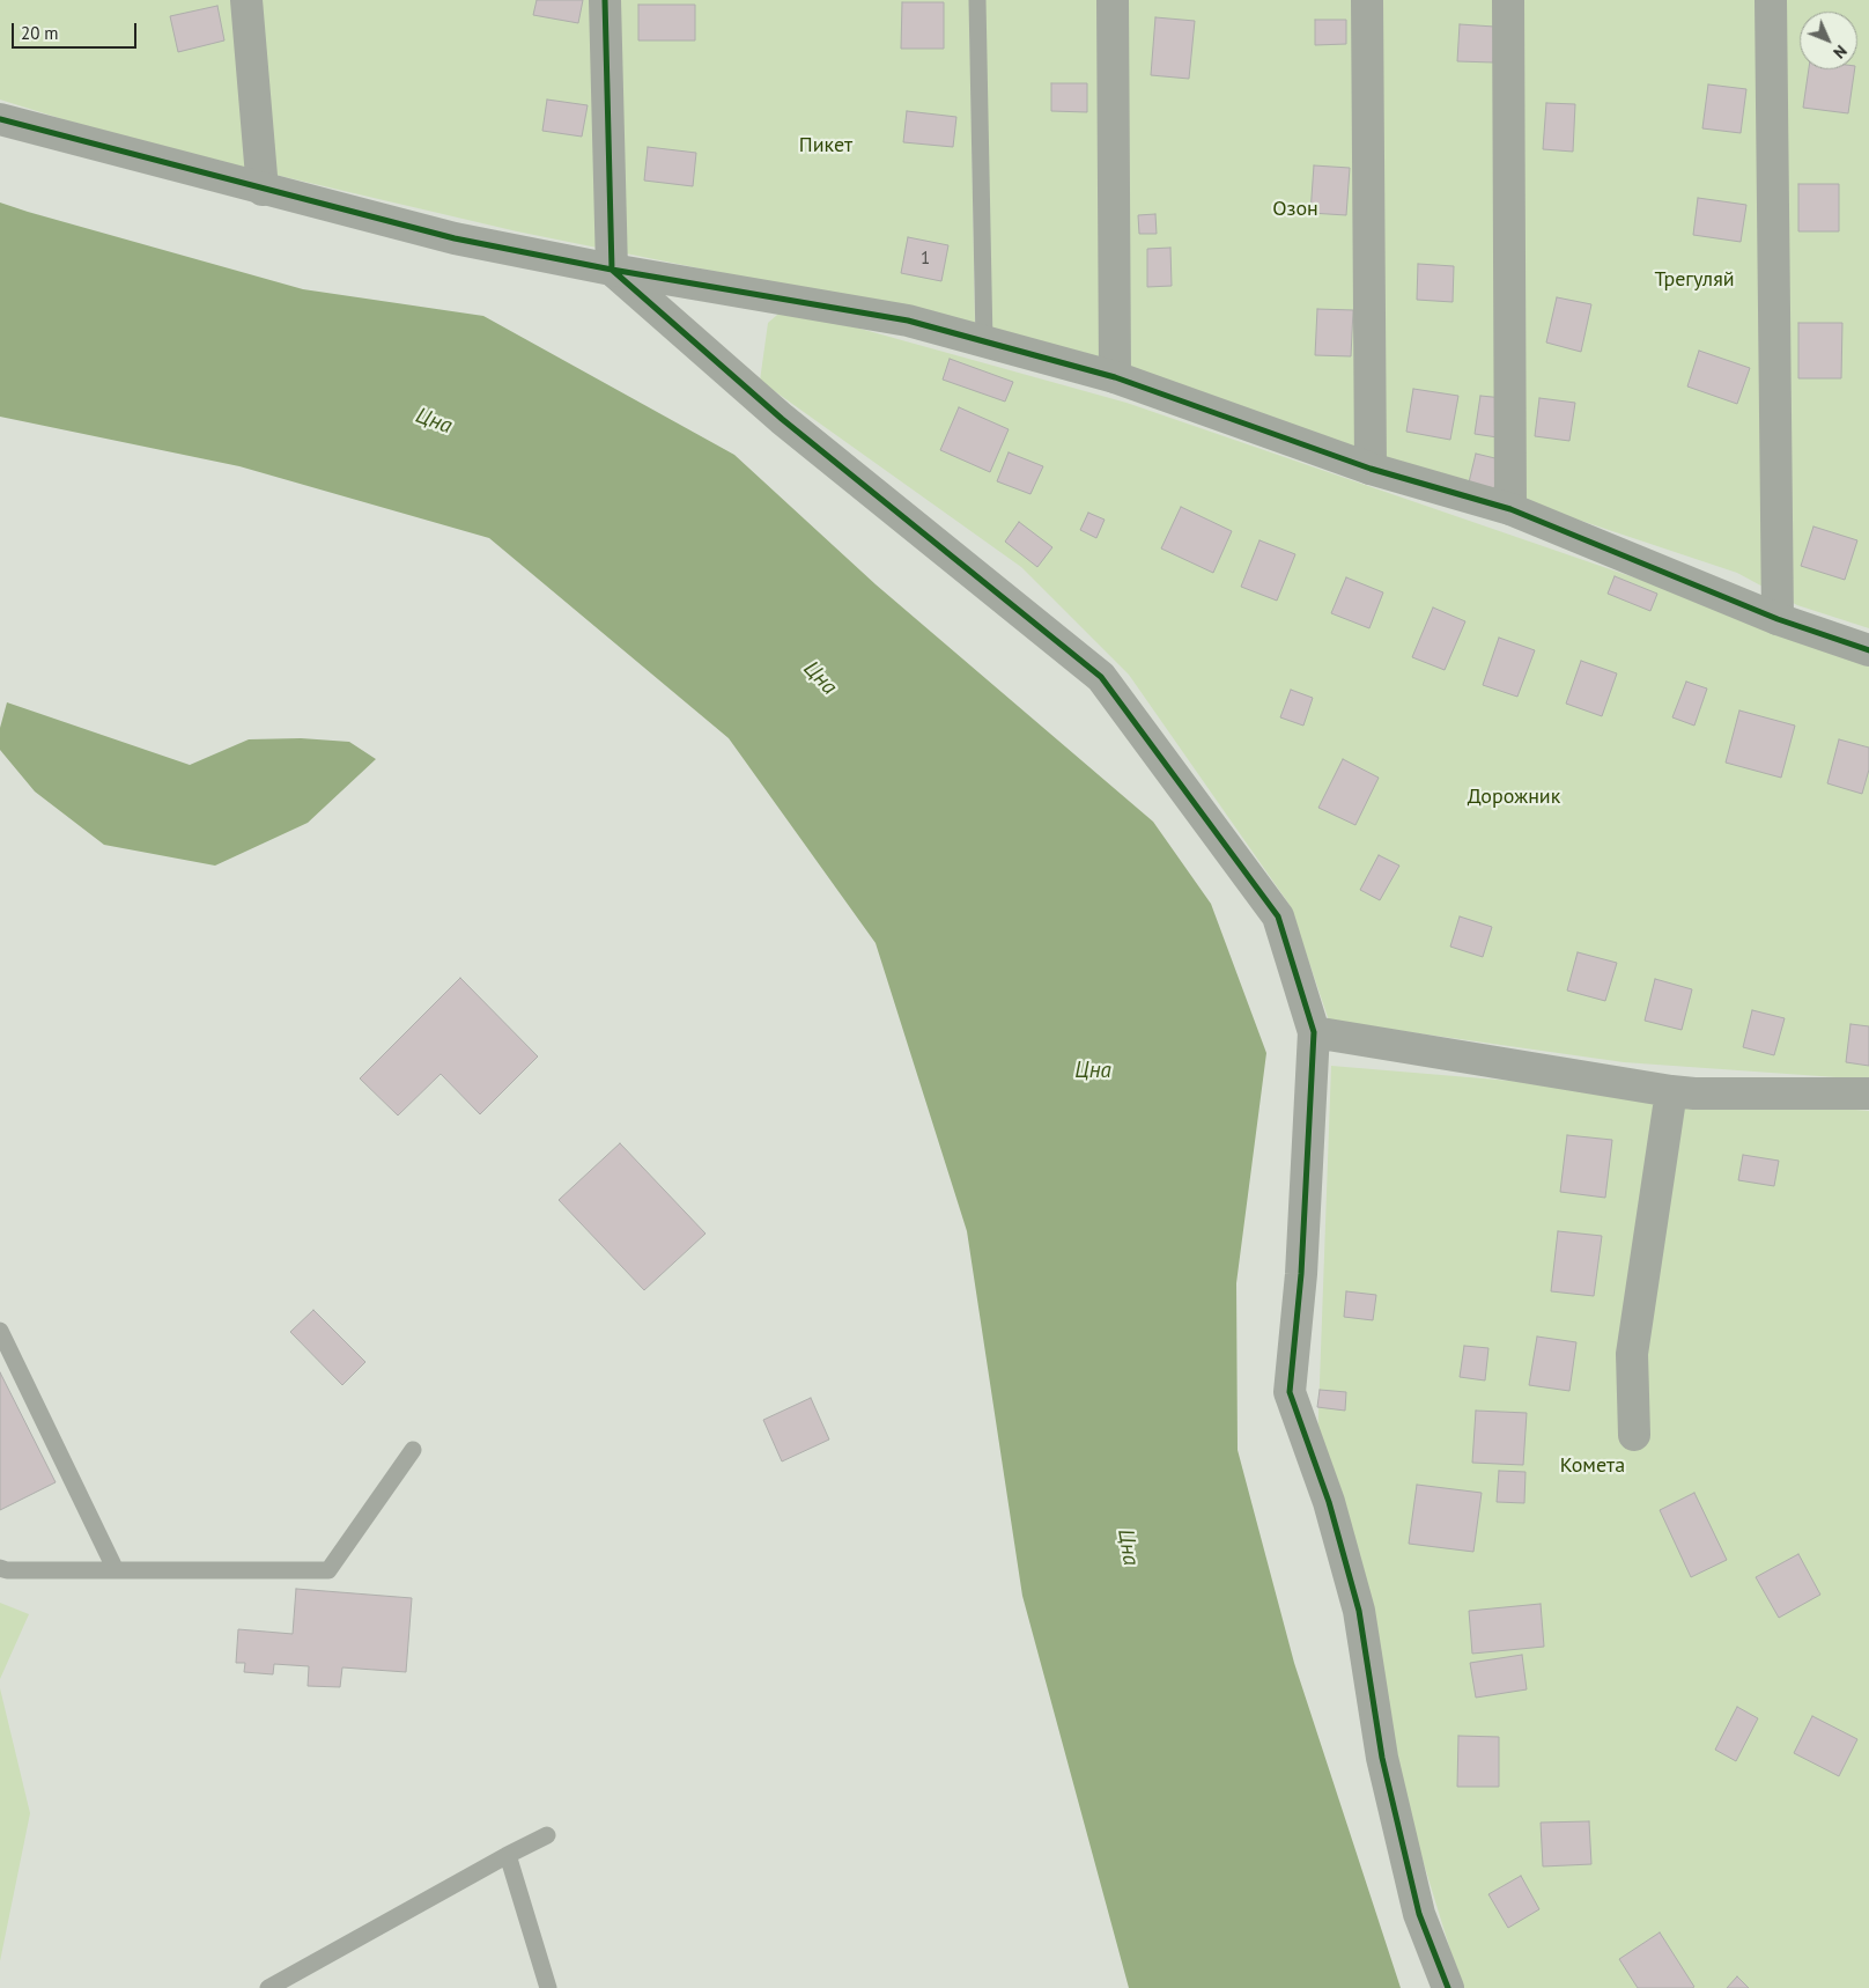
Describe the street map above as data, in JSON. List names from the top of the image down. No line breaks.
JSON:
{"water":["Цна"],"parks":["Пикет","Озон","Трегуляй","Дорожник","Комета"],"house_numbers":["1"],"scale_bar":"20 m","north":"bottom right"}
